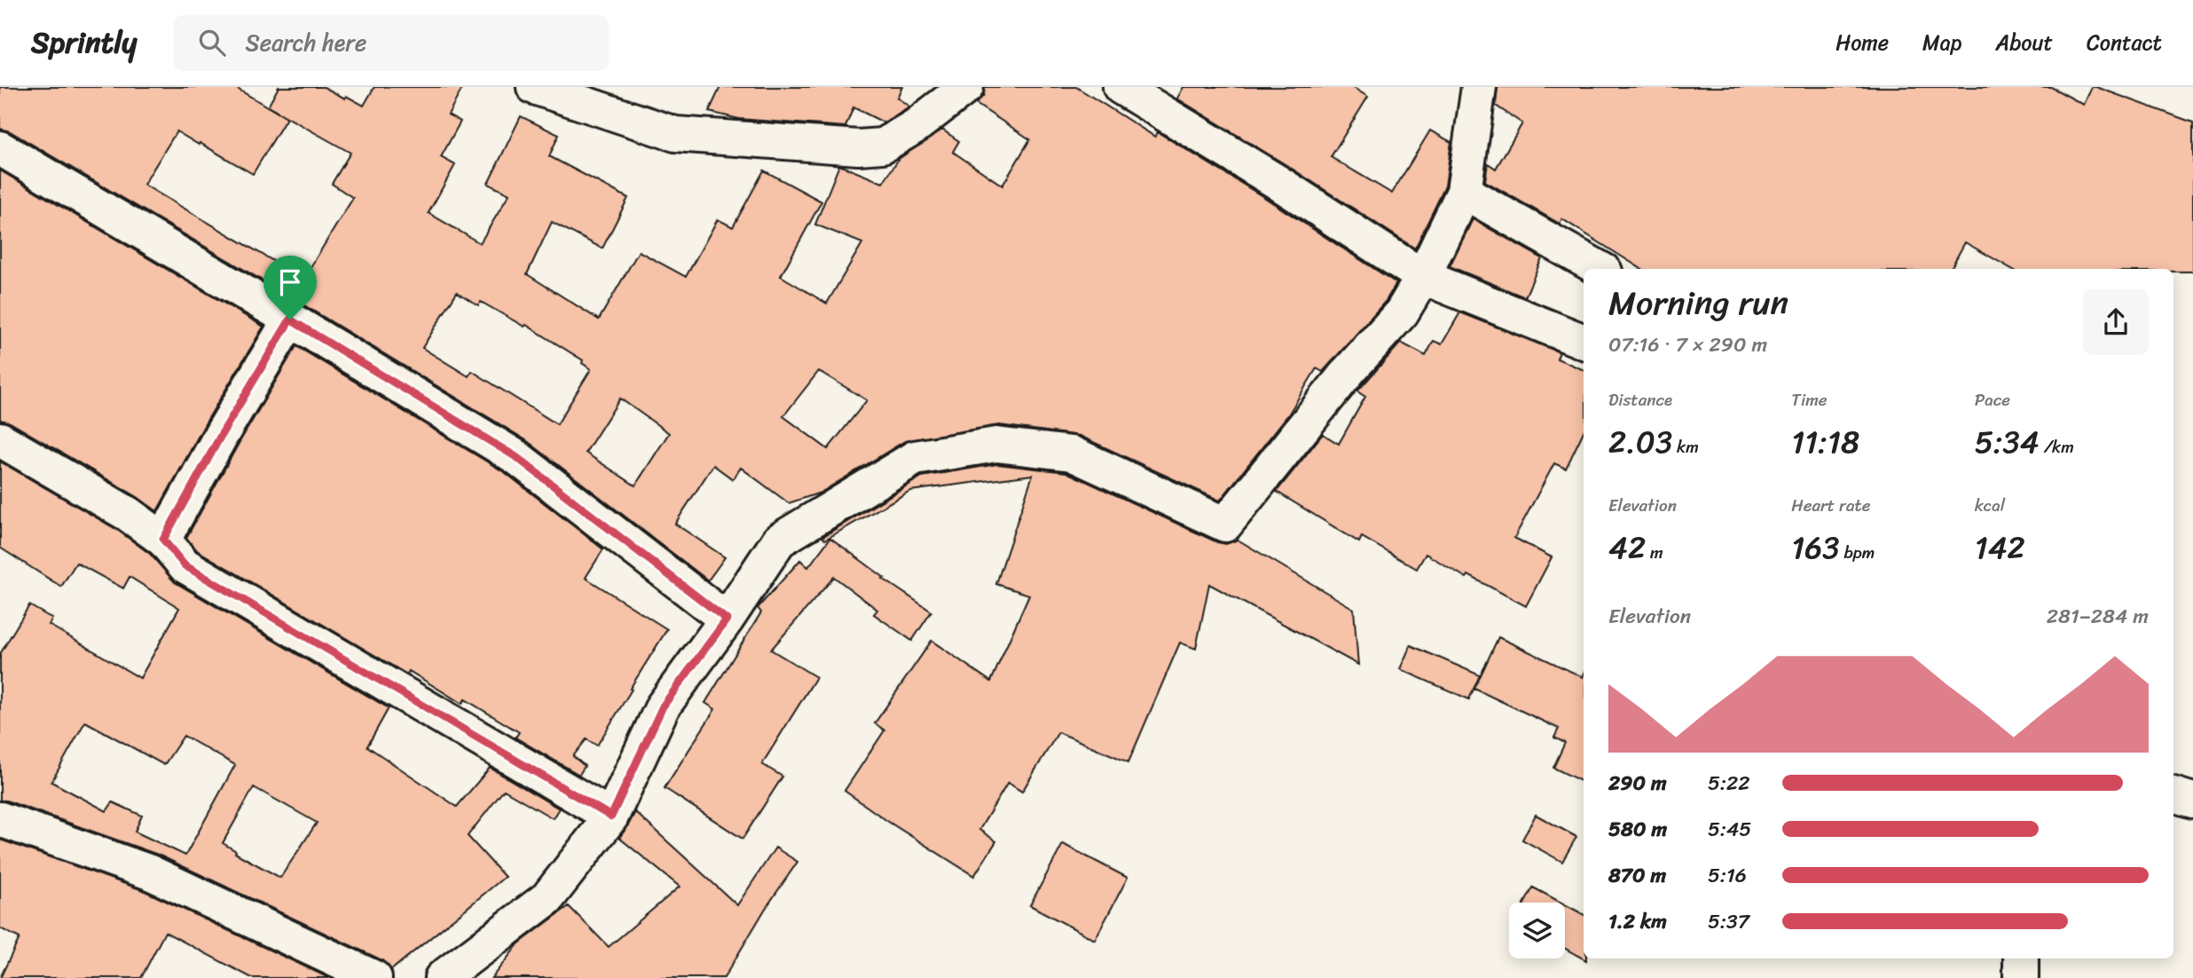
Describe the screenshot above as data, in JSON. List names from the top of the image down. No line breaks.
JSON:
{"page":{"header":"Sprintly","search":"Search here","nav":["Home","Map","About","Contact"],"heading":["Morning run","07:16 · 7 × 290 m"],"stats":[["Distance","2.03 km"],["Time","11:18"],["Pace","5:34 /km"],["Elevation","42 m"],["Heart rate","163 bpm"],["kcal","142"]],"chart":["Elevation","281–284 m"],"list":[{"name":"290 m","note":"5:22"},{"name":"580 m","note":"5:45"},{"name":"870 m","note":"5:16"},{"name":"1.2 km","note":"5:37"}]}}
